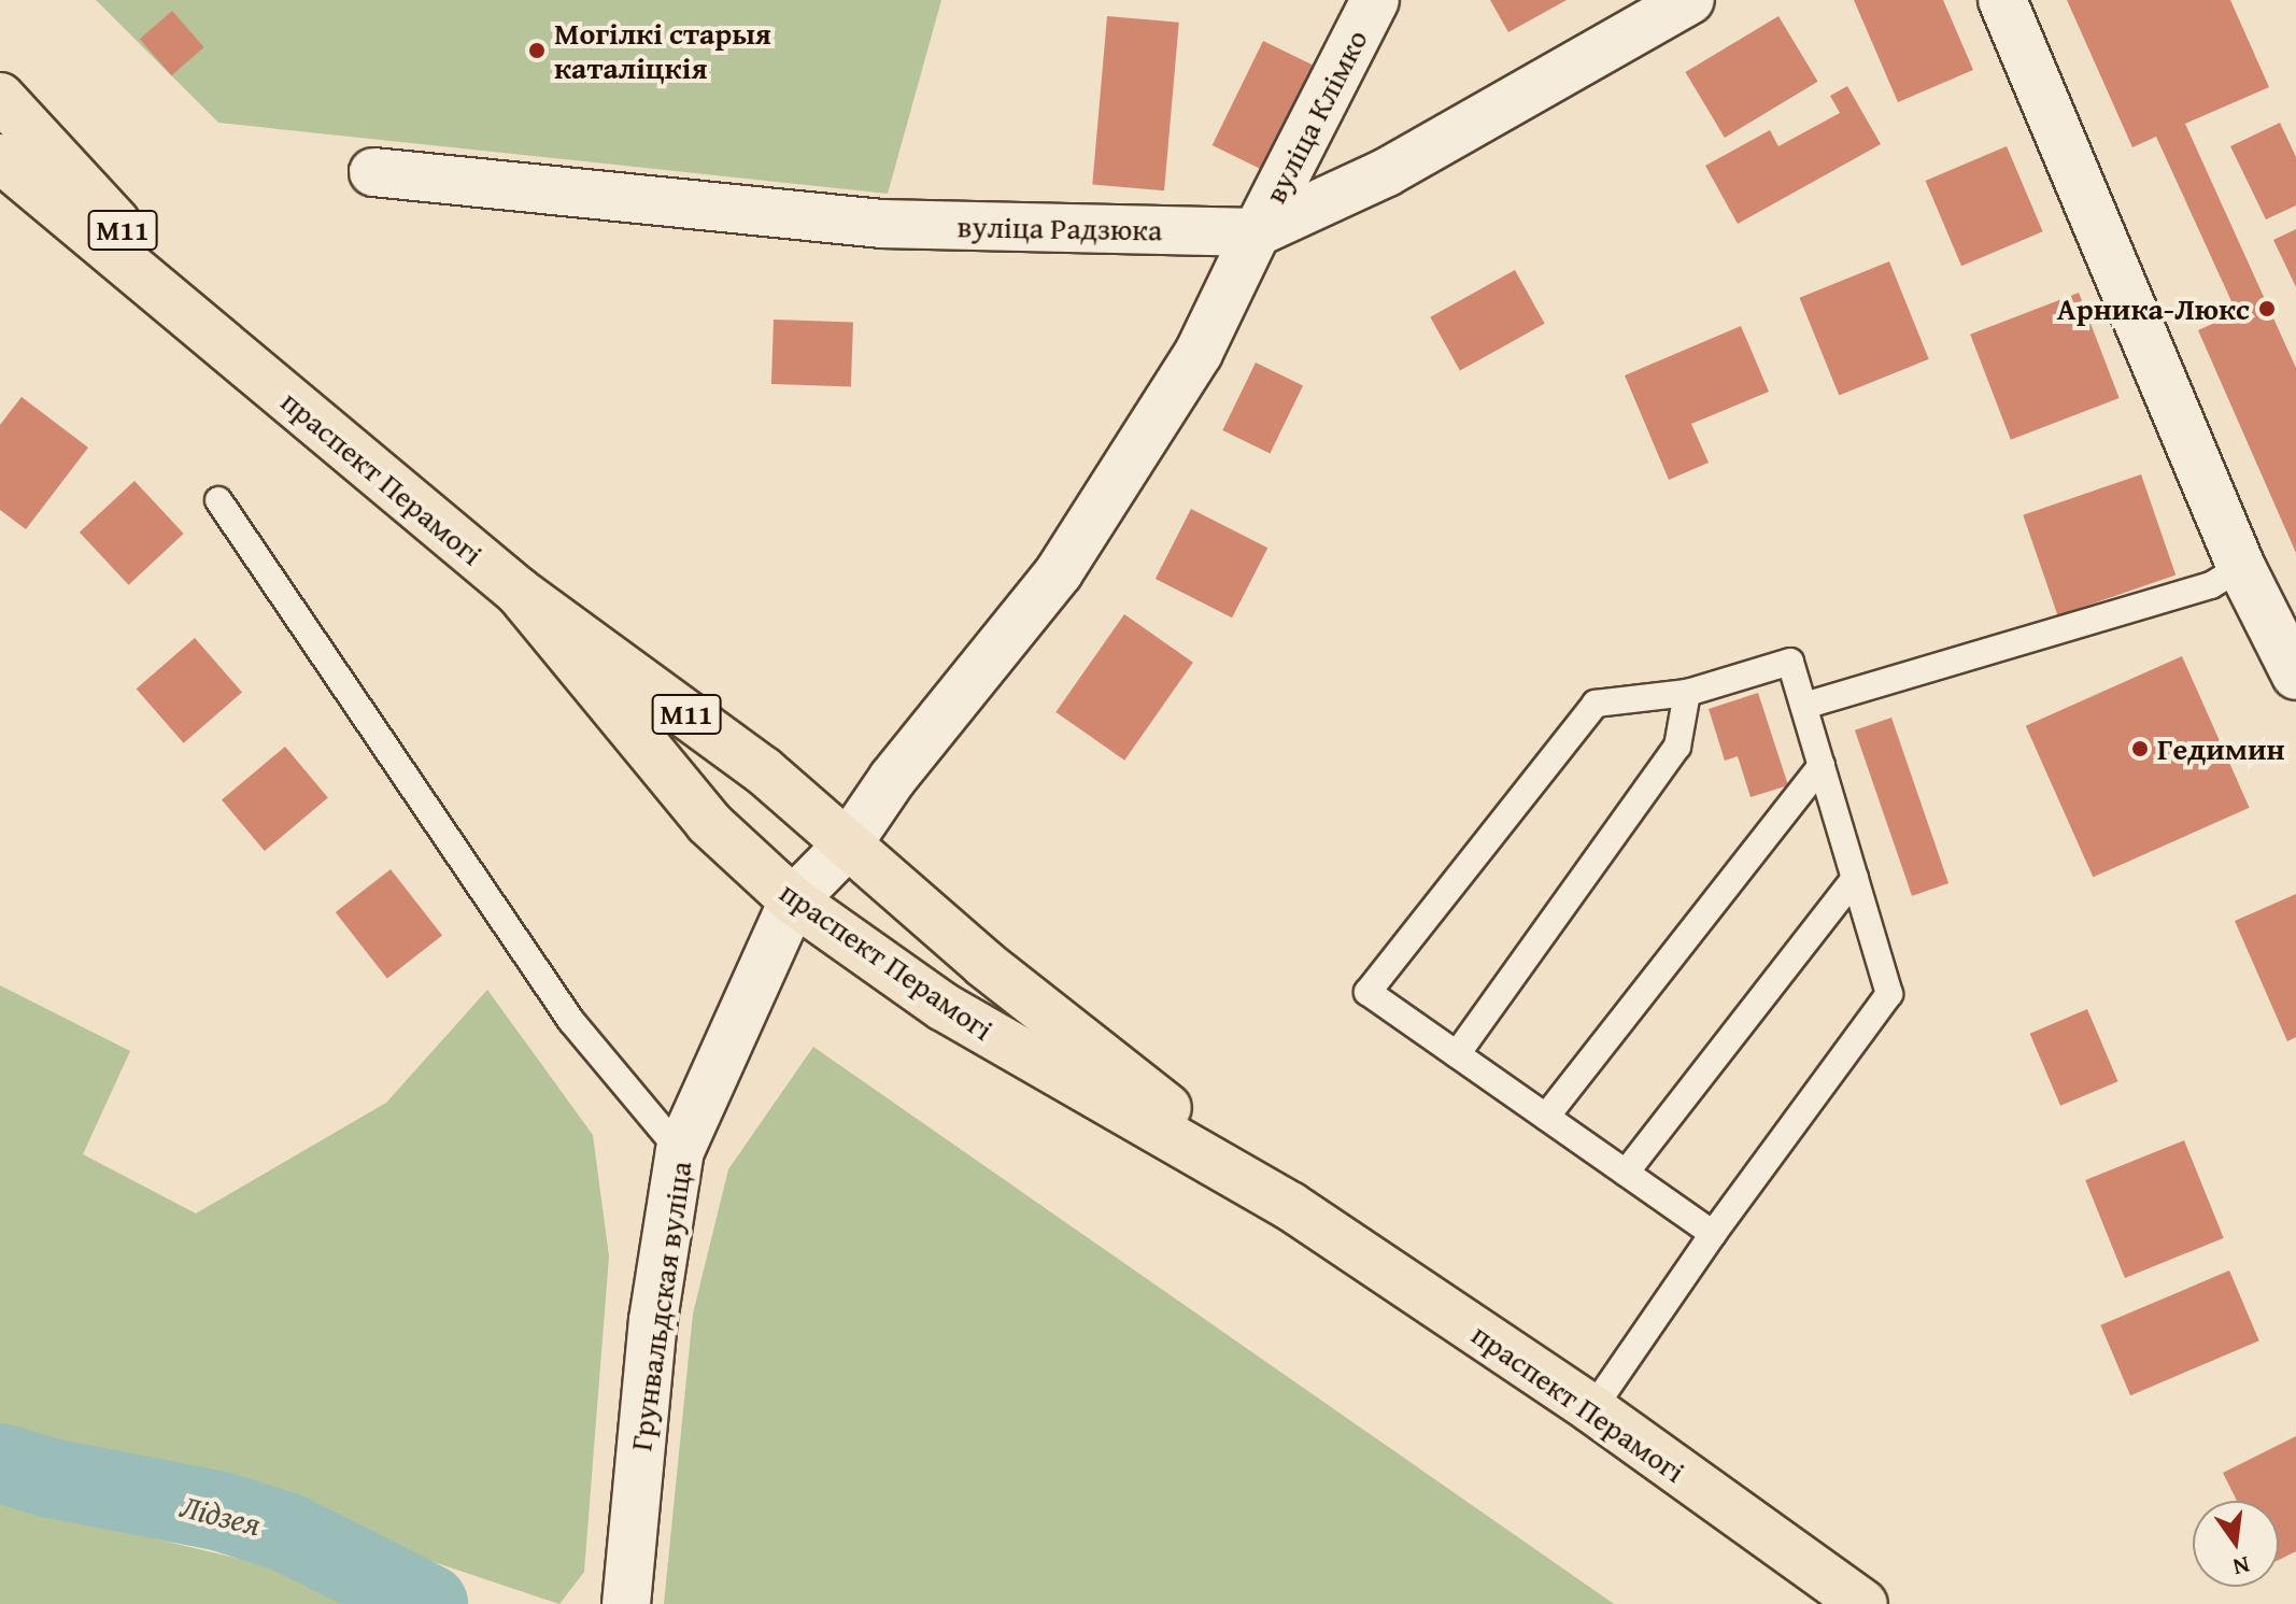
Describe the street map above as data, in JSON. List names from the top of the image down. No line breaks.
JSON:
{"streets":{"main road":["М11","праспект Перамогі"],"street":["вуліца Клімко","вуліца Радзюка","Грунвальдская вуліца"]},"crossings":[["вуліца Клімко","вуліца Радзюка"],["вуліца Клімко","праспект Перамогі"],["вуліца Клімко","Грунвальдская вуліца"],["праспект Перамогі","Грунвальдская вуліца"]],"water":["Лідзея"],"places":["Могілкі старыя каталіцкія","Арника-Люкс","Гедимин"],"north":"bottom"}
